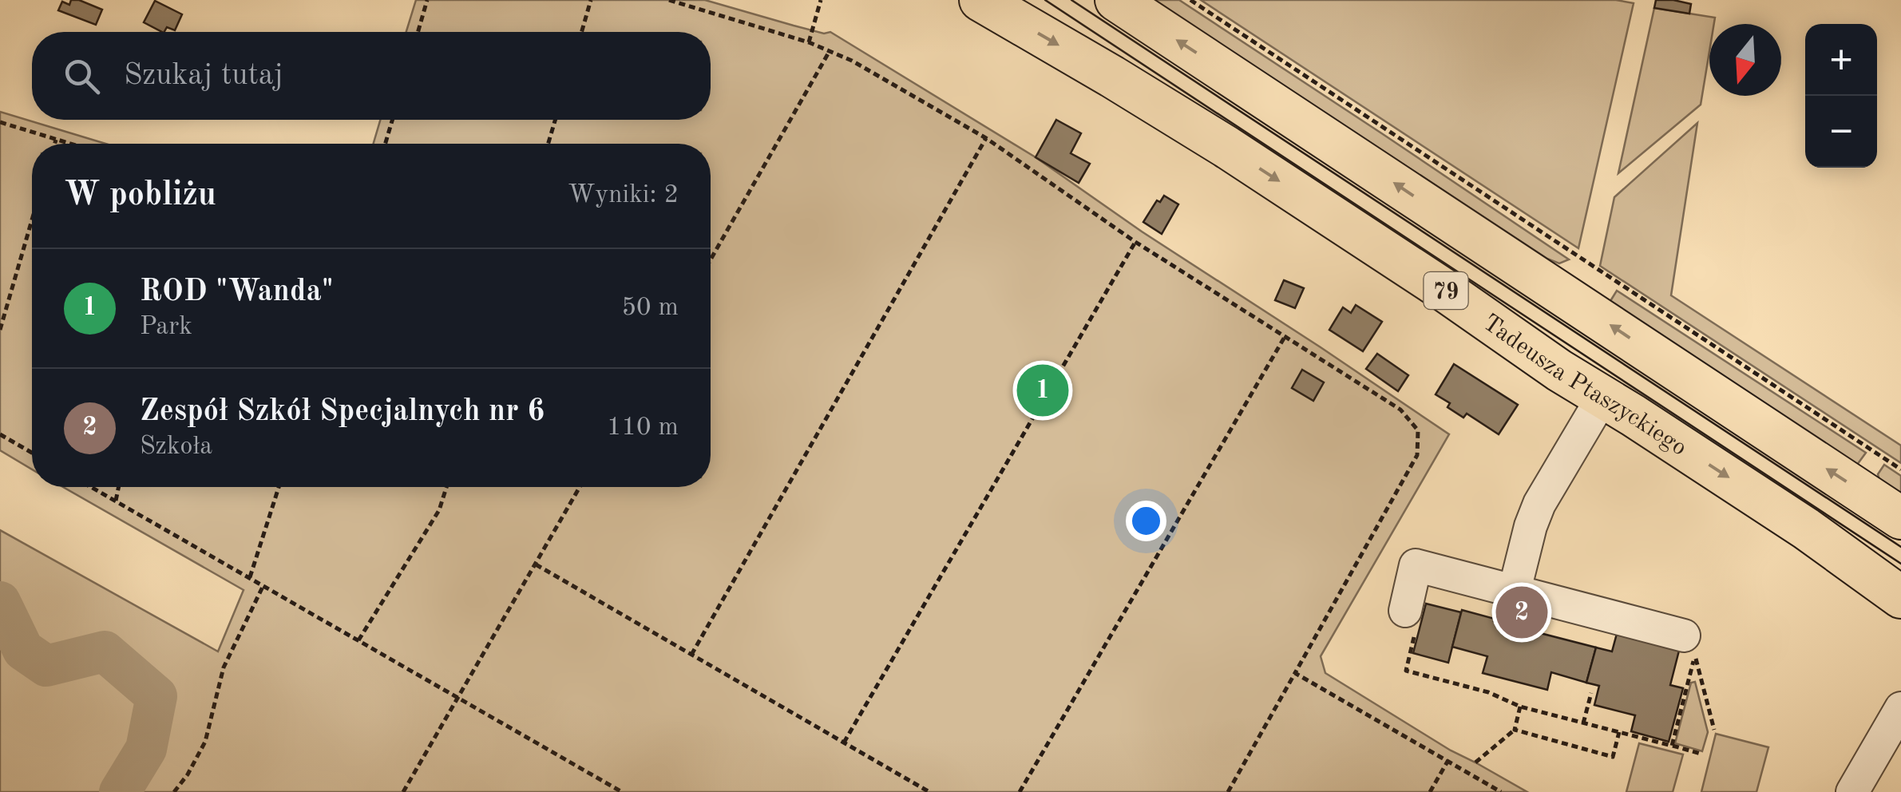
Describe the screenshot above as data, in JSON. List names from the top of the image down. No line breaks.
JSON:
{"streets":{"main road":["79","Tadeusza Ptaszyckiego"]},"north":"bottom","page":{"map_buttons":["+","−"],"search":"Szukaj tutaj","heading":["W pobliżu","Wyniki: 2"],"list":[{"mark":"1","name":"ROD \"Wanda\"","note":"Park","value":"50 m"},{"mark":"2","name":"Zespół Szkół Specjalnych nr 6","note":"Szkoła","value":"110 m"}],"pins":["1","2"]}}
